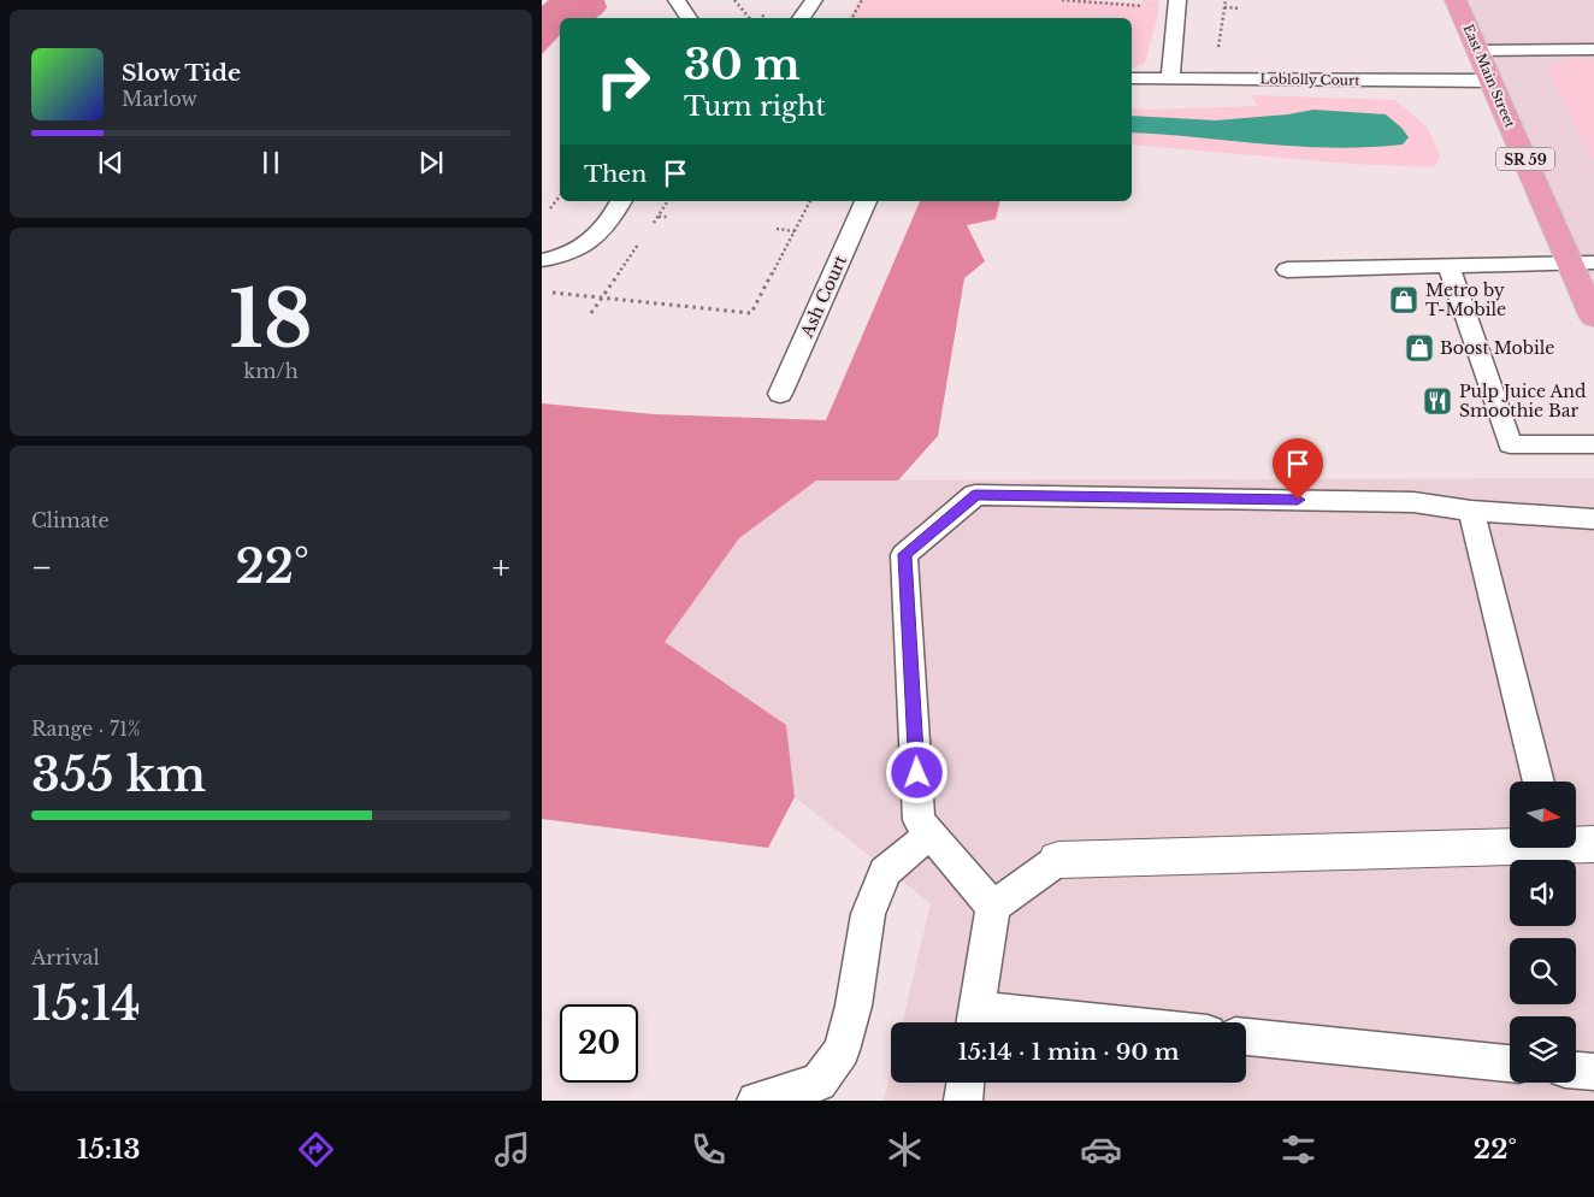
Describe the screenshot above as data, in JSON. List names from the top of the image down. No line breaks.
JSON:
{"streets":{"main road":["East Main Street","SR 59"],"lane":["Loblolly Court","Ash Court"]},"crossings":[["East Main Street","Loblolly Court"]],"places":{"shop":["Metro by T-Mobile","Boost Mobile"],"restaurant":["Pulp Juice And Smoothie Bar"]},"north":"right","page":{"turn":["30 m","Turn right"],"song":["Slow Tide","Marlow"],"then":"Then","tile":[["18","km/h"],"Climate",["Range · 71%","355 km"],["Arrival","15:14"]],"heat":["−","22°","+"],"limit":"20","trip":"15:14 · 1 min · 90 m","tabs":["15:13","22°"]}}
